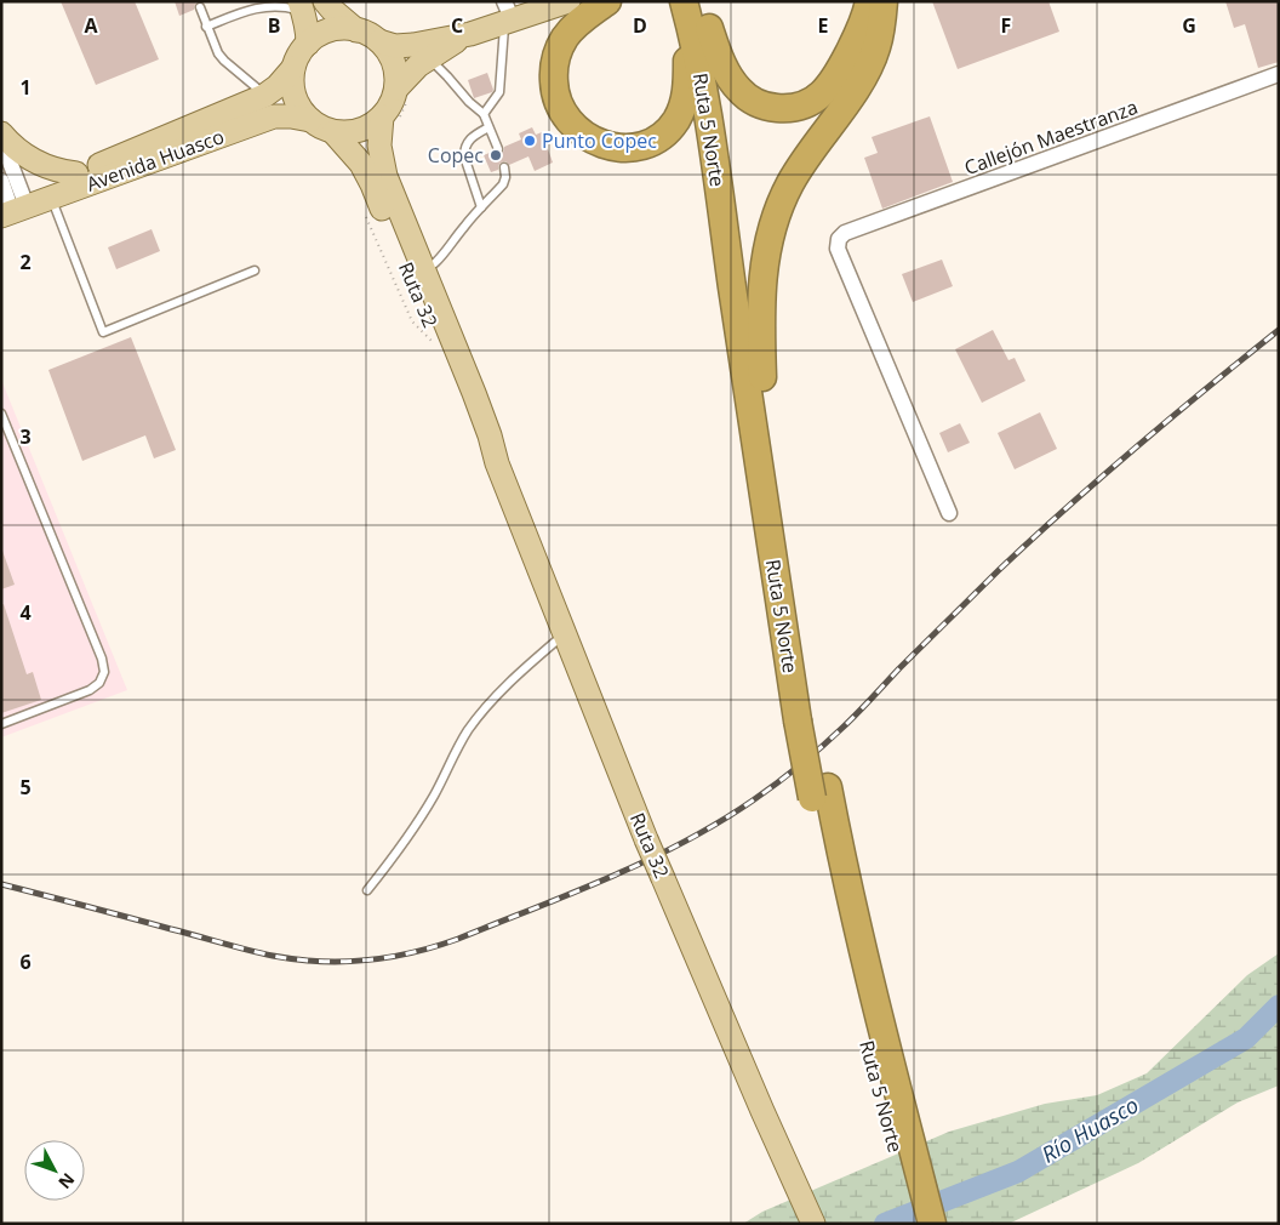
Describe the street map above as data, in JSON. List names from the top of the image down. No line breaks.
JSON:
{"streets":{"highway":["Ruta 5 Norte"],"main road":["Avenida Huasco","Ruta 32"],"street":["Callejón Maestranza"]},"crossings":[["Avenida Huasco","Ruta 32"]],"water":["Río Huasco"],"places":["Punto Copec","Copec"],"north":"bottom right","grid":{"columns":["A","B","C","D","E","F","G"],"rows":["1","2","3","4","5","6"]}}
